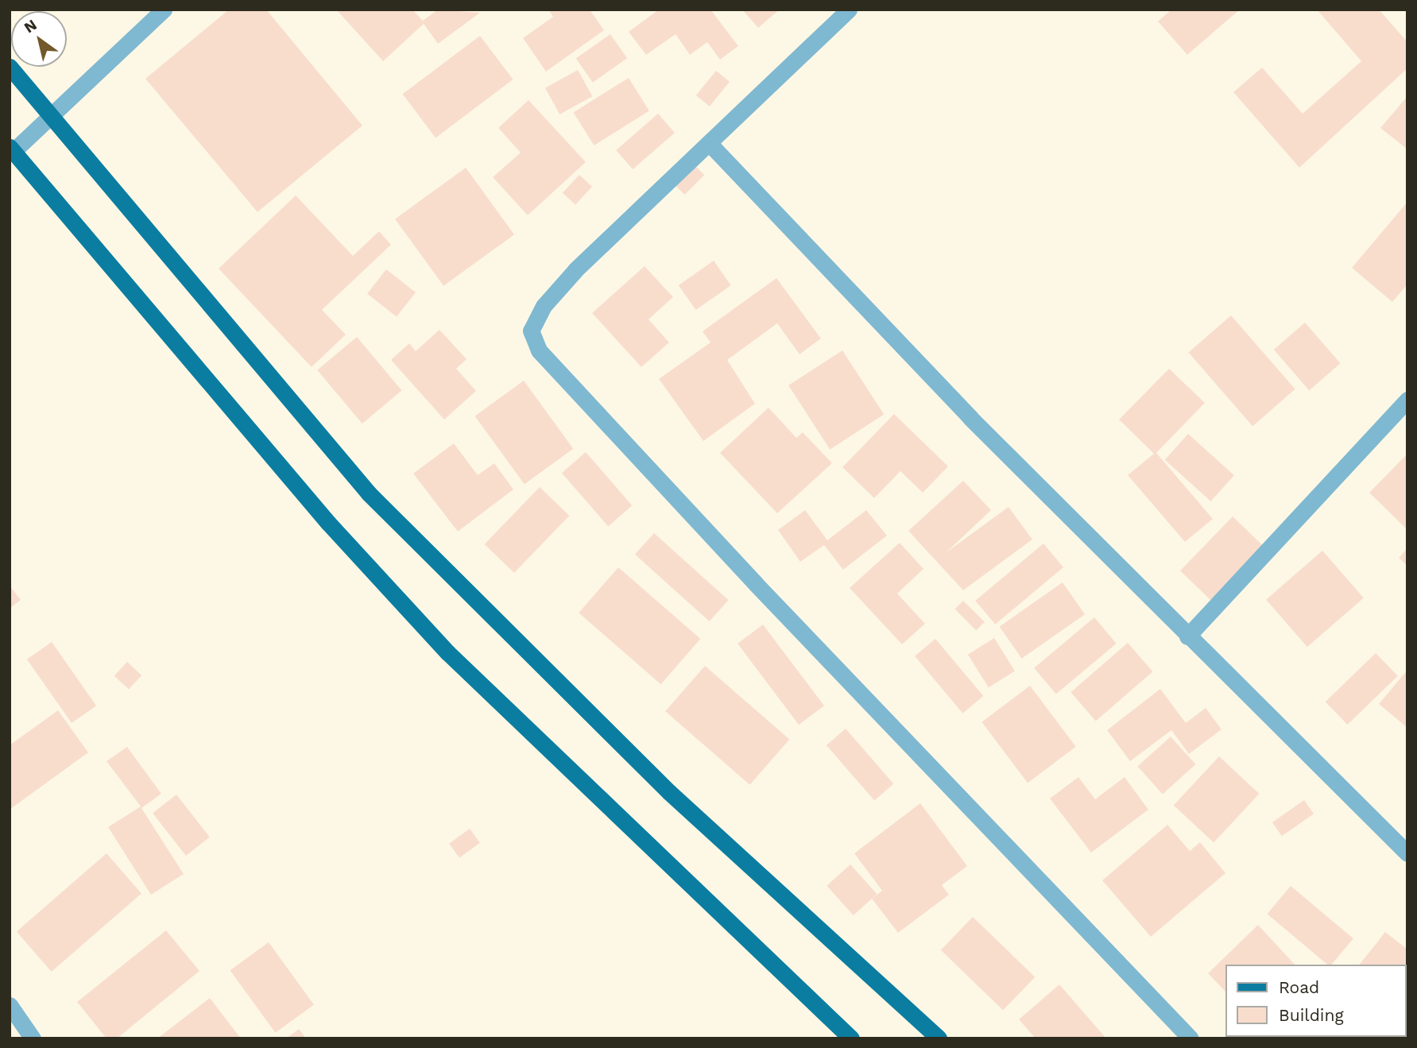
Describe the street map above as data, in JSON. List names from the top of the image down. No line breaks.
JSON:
{"legend":["Road","Building"],"north":"top left"}
